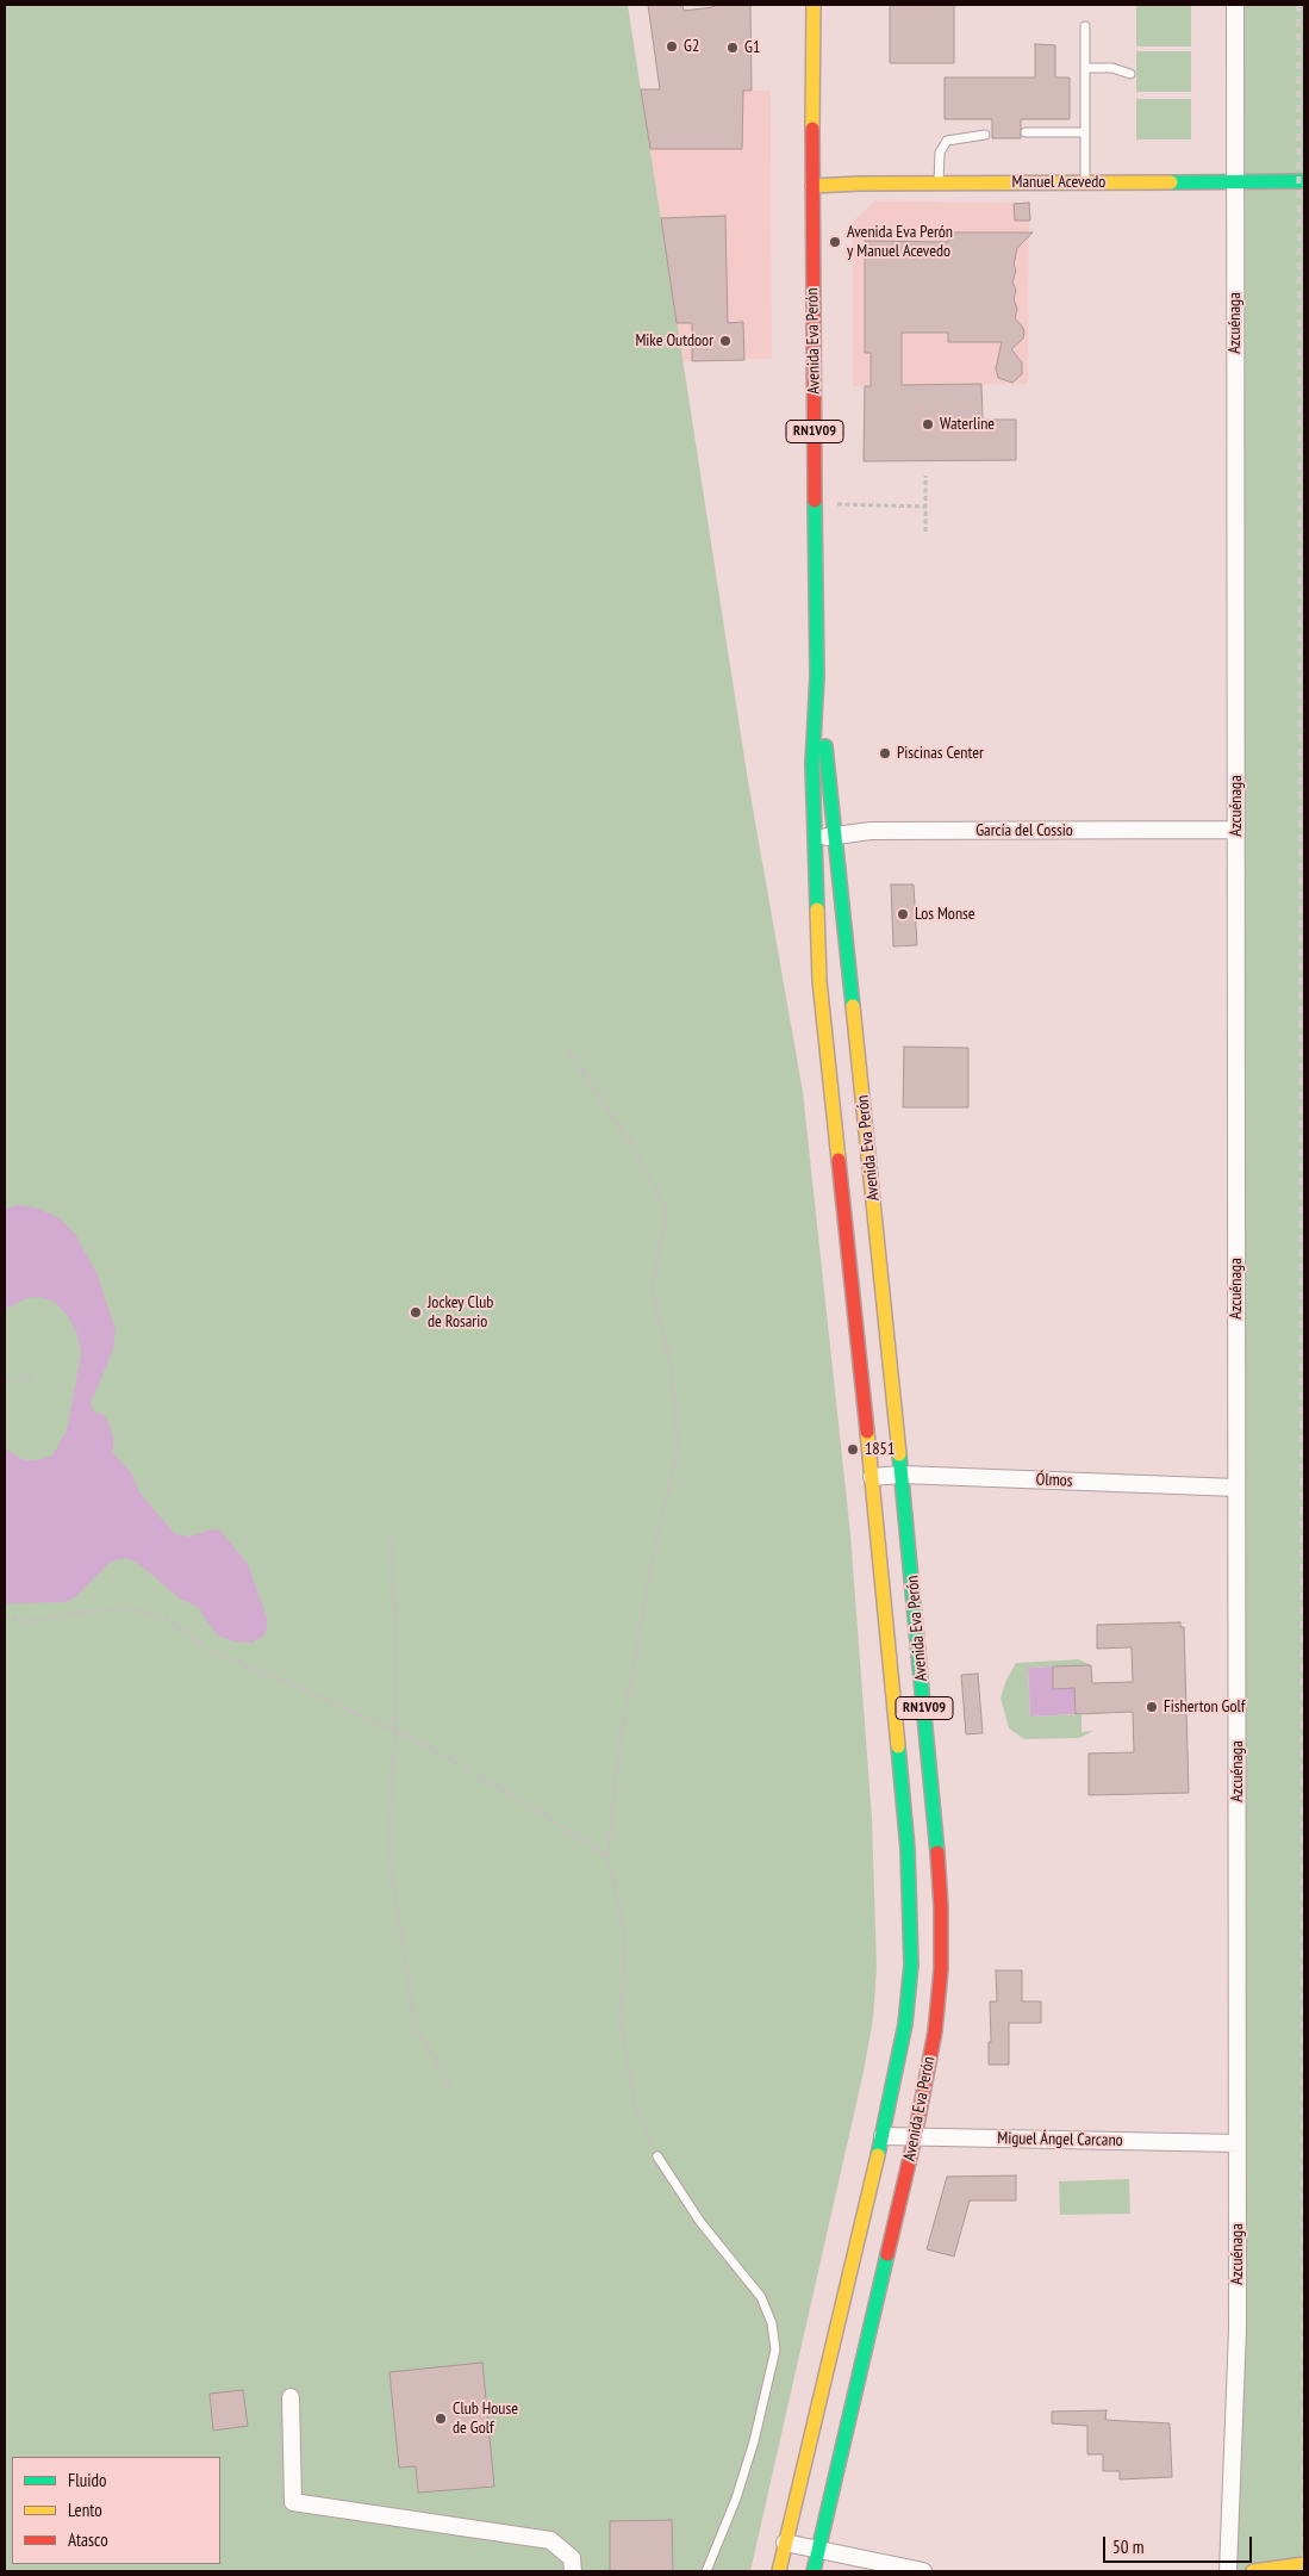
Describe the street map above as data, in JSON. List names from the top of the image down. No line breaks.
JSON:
{"streets":{"main road":["Manuel Acevedo","Avenida Eva Perón","RN1V09"],"street":["Azcuénaga","García del Cossio","Ólmos","Miguel Ángel Carcano"]},"crossings":[["Manuel Acevedo","Azcuénaga"],["Manuel Acevedo","Avenida Eva Perón"],["Azcuénaga","García del Cossio"],["Azcuénaga","Ólmos"],["Azcuénaga","Miguel Ángel Carcano"],["Avenida Eva Perón","García del Cossio"],["Avenida Eva Perón","Ólmos"],["Avenida Eva Perón","Miguel Ángel Carcano"]],"places":["G2","G1","Avenida Eva Perón y Manuel Acevedo","Mike Outdoor","Waterline","Piscinas Center","Los Monse","Jockey Club de Rosario","1851","Fisherton Golf","Club House de Golf"],"legend":["Fluido","Lento","Atasco"],"scale_bar":"50 m"}
